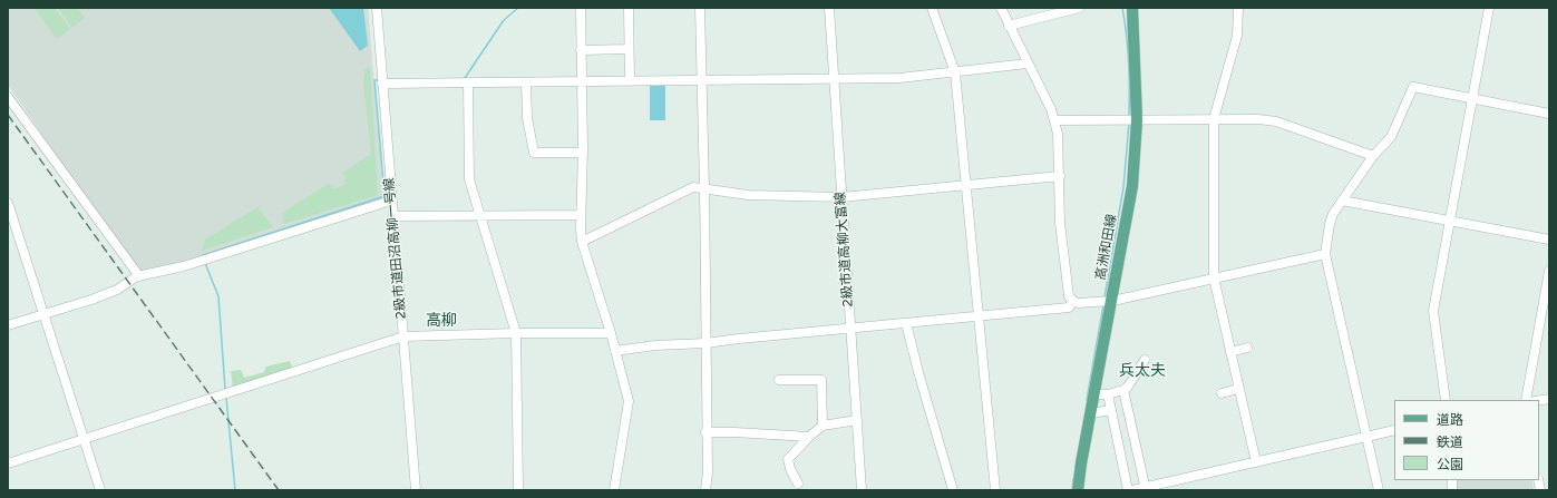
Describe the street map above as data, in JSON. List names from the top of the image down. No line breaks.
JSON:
{"streets":{"main road":["高洲和田線"],"street":["2級市道田沼高柳一号線","2級市道高柳大富線"]},"districts":["高柳","兵太夫"],"legend":["道路","鉄道","公園"]}
